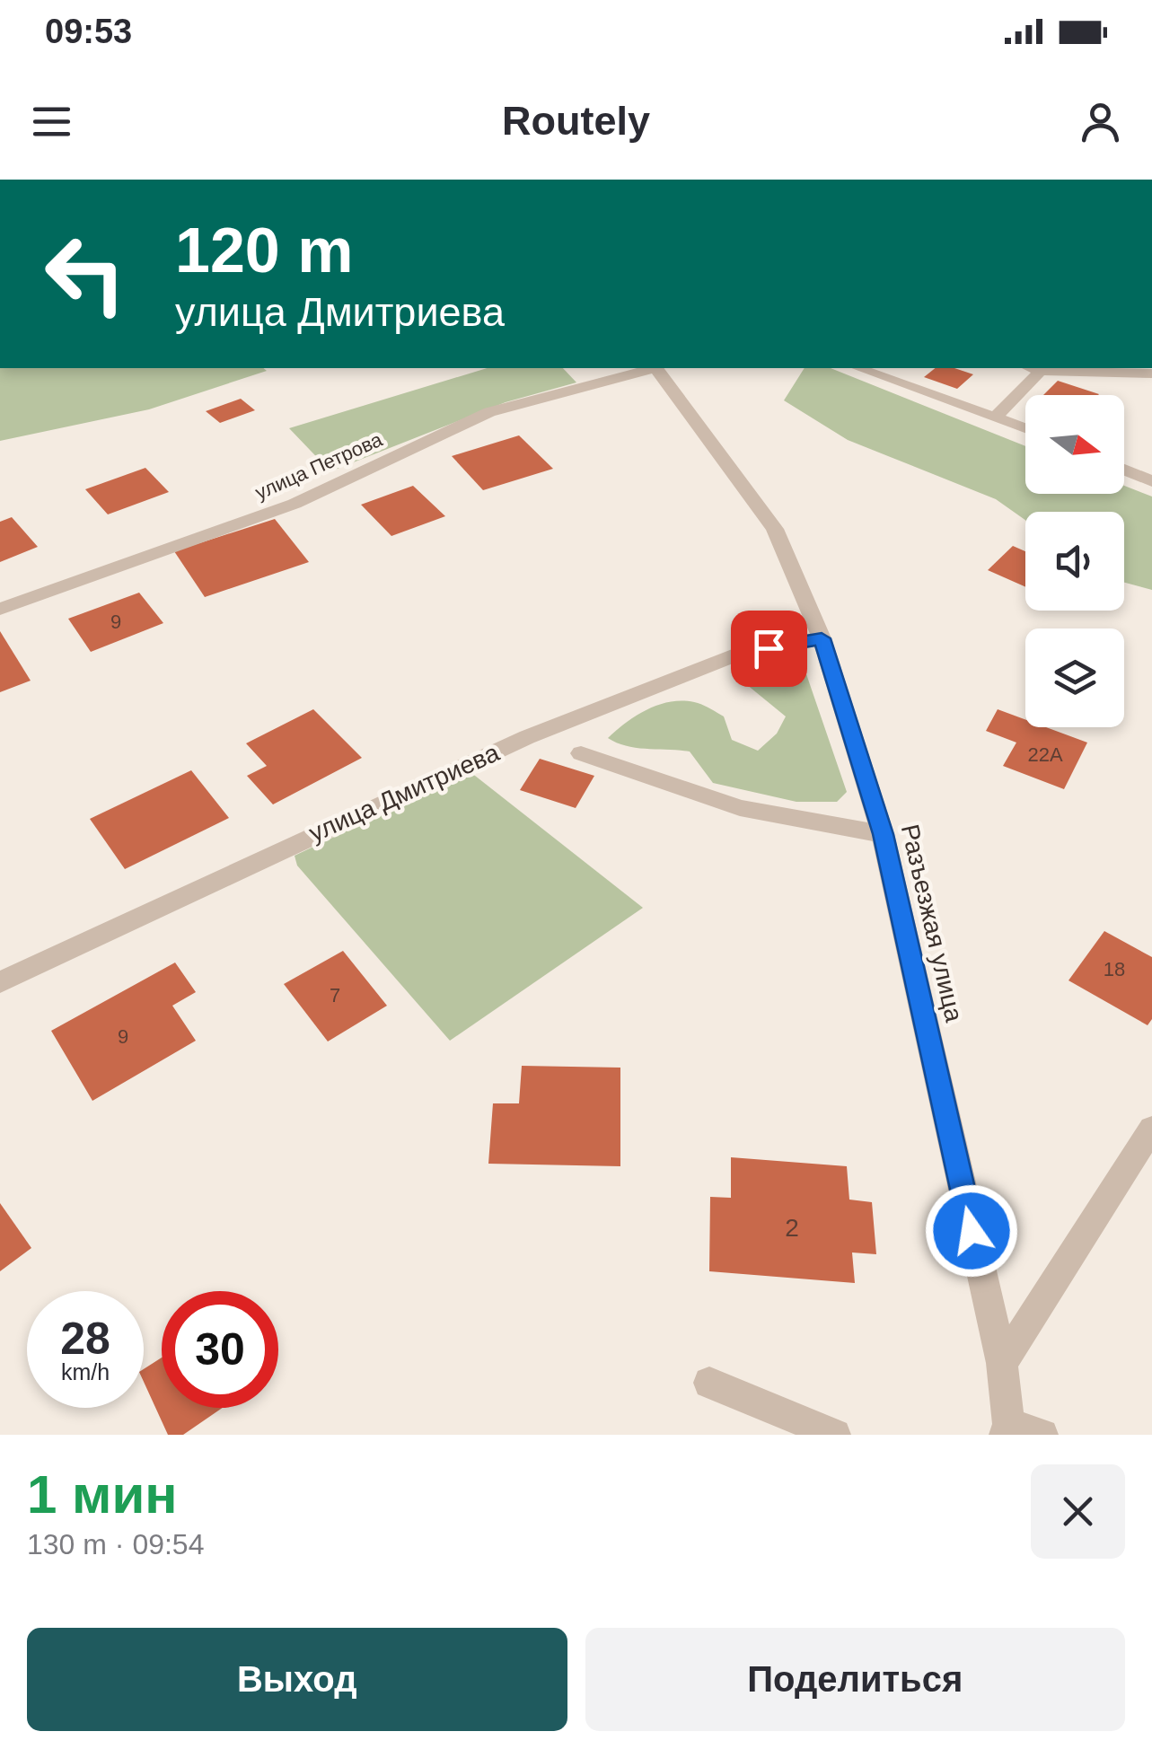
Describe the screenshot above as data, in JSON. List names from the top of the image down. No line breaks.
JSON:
{"streets":{"street":["улица Петрова","улица Дмитриева","Разъезжая улица"]},"crossings":[["улица Дмитриева","Разъезжая улица"]],"house_numbers":["9","22А","18","7","9","2"],"north":"right","page":{"status":"09:53","header":"Routely","turn":["120 m","улица Дмитриева"],"speed":"28 km/h","limit":"30","heading":["1 мин","130 m · 09:54"],"buttons":["Выход","Поделиться"]}}
